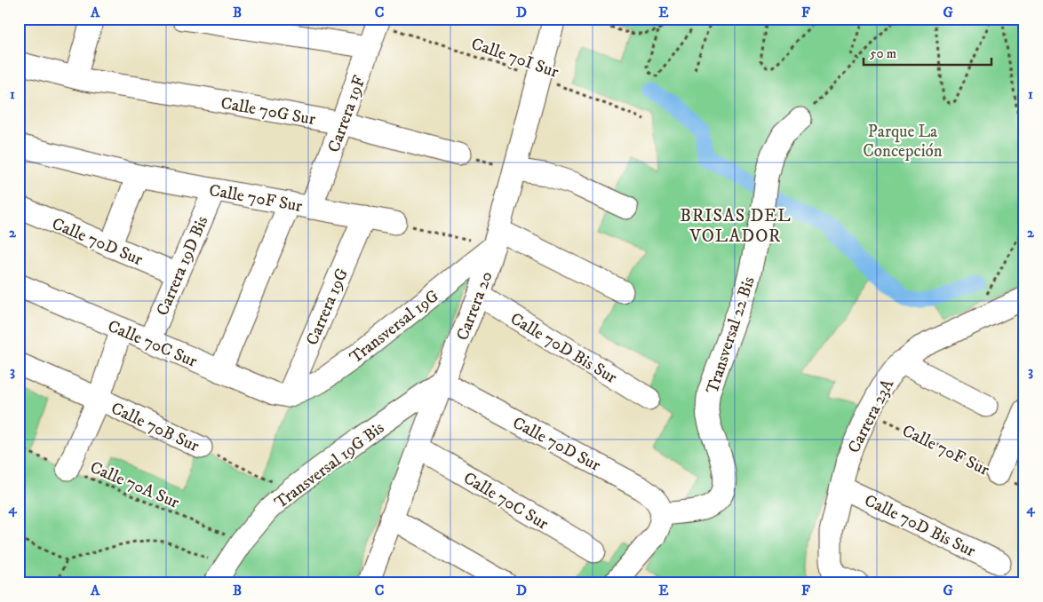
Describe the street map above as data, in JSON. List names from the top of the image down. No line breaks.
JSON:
{"streets":{"street":["Calle 70G Sur","Carrera 19F","Calle 70F Sur","Calle 70D Sur","Carrera 19D Bis","Carrera 20","Carrera 19G","Transversal 19G","Transversal 22 Bis","Calle 70C Sur","Calle 70D Bis Sur","Carrera 23A","Calle 70B Sur","Transversal 19G Bis"],"path":["Calle 70I Sur","Calle 70A Sur"]},"crossings":[["Calle 70I Sur","Carrera 19F"],["Calle 70I Sur","Carrera 20"],["Calle 70G Sur","Carrera 19F"],["Carrera 19F","Calle 70F Sur"],["Carrera 19F","Calle 70C Sur"],["Calle 70F Sur","Carrera 19D Bis"],["Calle 70F Sur","Carrera 19G"],["Calle 70F Sur","Carrera 23A"],["Calle 70D Sur","Carrera 19D Bis"],["Calle 70D Sur","Carrera 20"],["Calle 70D Sur","Transversal 22 Bis"],["Calle 70D Sur","Transversal 19G Bis"],["Carrera 19D Bis","Calle 70C Sur"],["Carrera 20","Transversal 19G"],["Carrera 20","Calle 70C Sur"],["Carrera 20","Calle 70D Bis Sur"],["Carrera 20","Transversal 19G Bis"],["Carrera 19G","Transversal 19G"],["Carrera 19G","Calle 70C Sur"],["Transversal 19G","Calle 70C Sur"],["Calle 70D Bis Sur","Carrera 23A"],["Calle 70B Sur","Transversal 19G Bis"],["Transversal 19G Bis","Calle 70A Sur"]],"districts":["BRISAS DEL VOLADOR"],"parks":["Parque La Concepción"],"scale_bar":"50 m","grid":{"columns":["A","B","C","D","E","F","G"],"rows":["1","2","3","4"]}}
